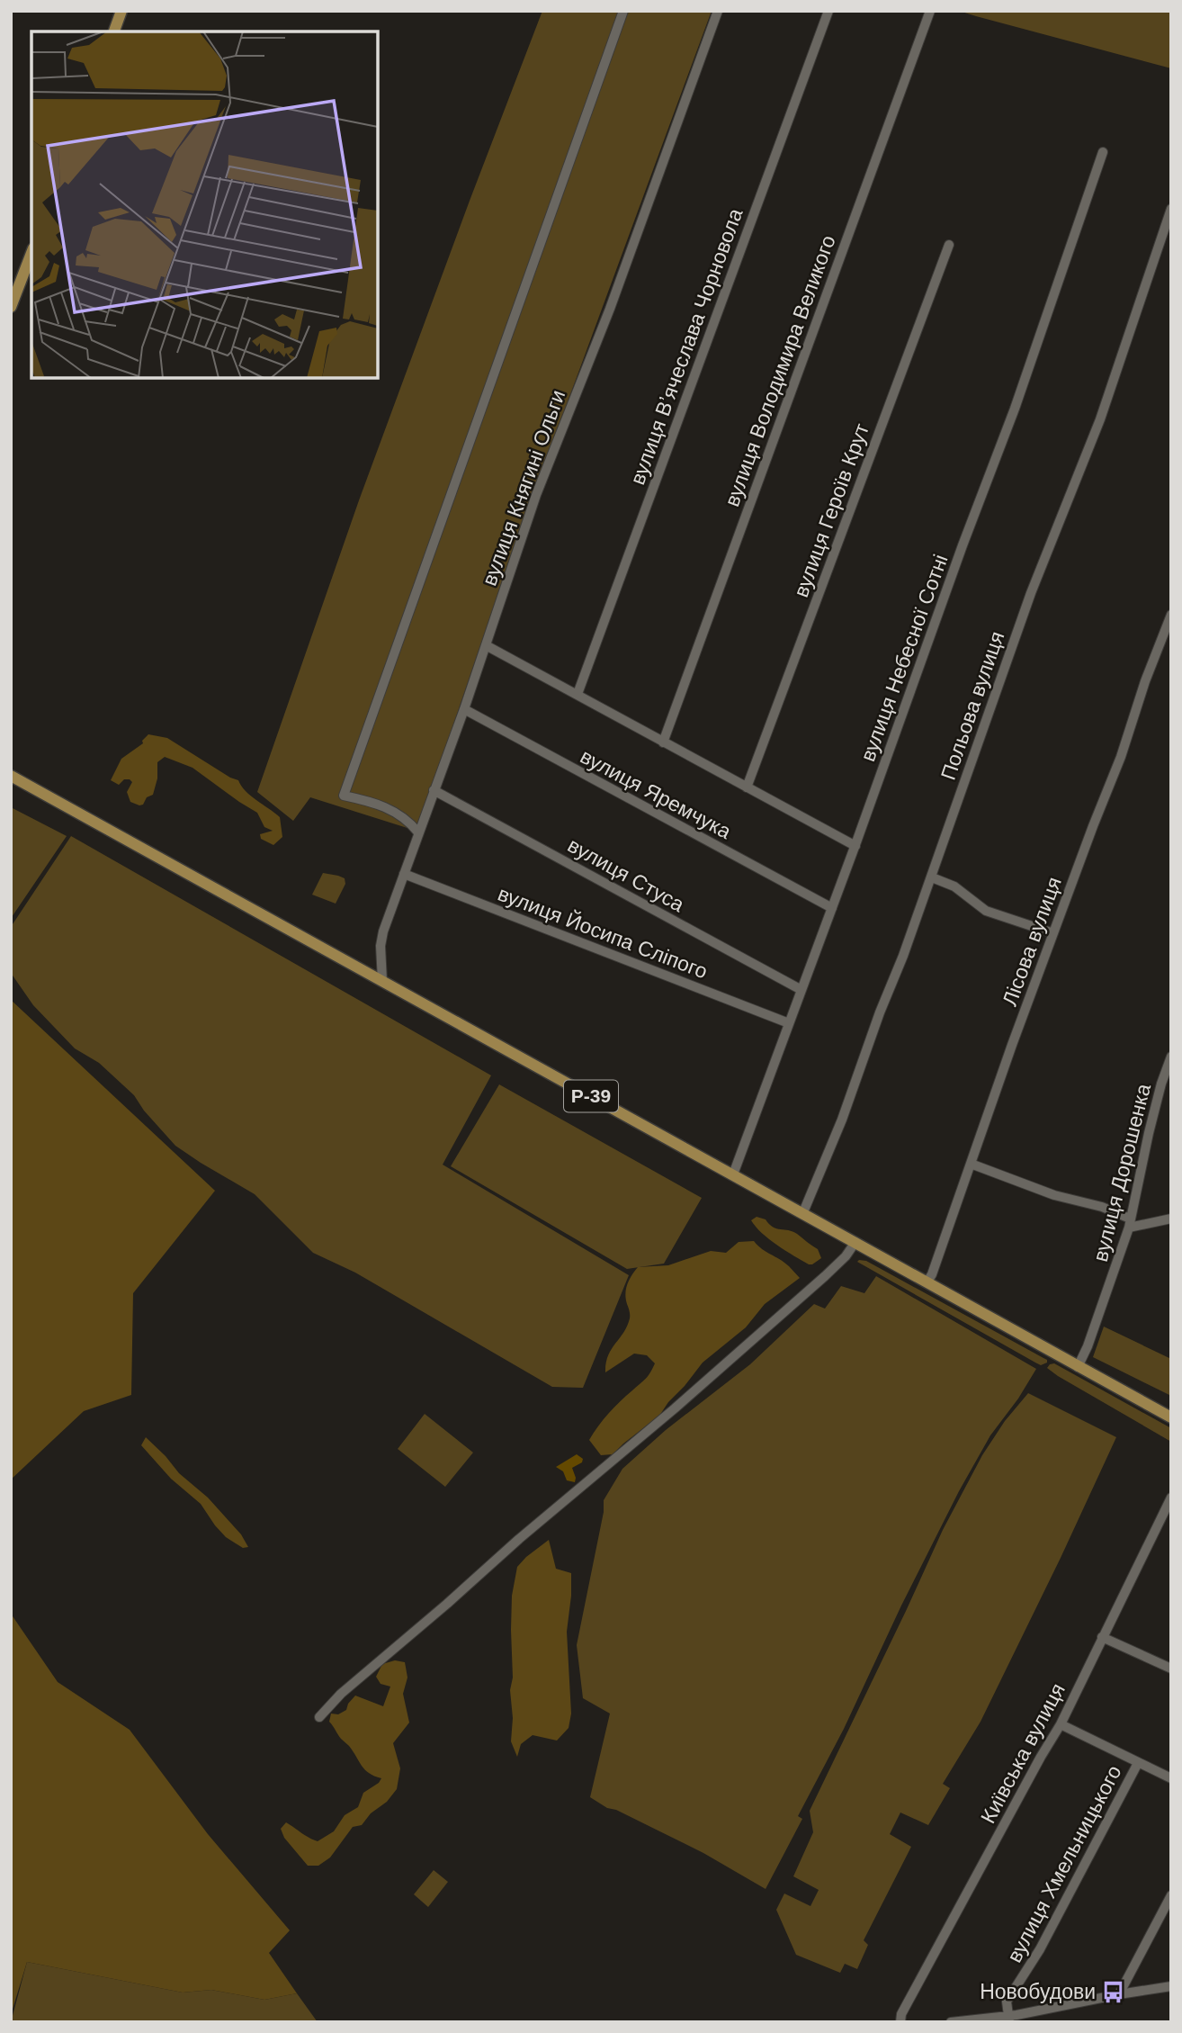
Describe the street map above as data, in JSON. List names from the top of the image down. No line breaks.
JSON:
{"streets":{"main road":["Р-39"],"street":["вулиця Вʼячеслава Чорновола","вулиця Володимира Великого","вулиця Княгині Ольги","вулиця Героїв Крут","вулиця Небесної Сотні","Польова вулиця","вулиця Яремчука","вулиця Стуса","вулиця Йосипа Сліпого","Лісова вулиця","вулиця Дорошенка","Київська вулиця","вулиця Хмельницького"]},"crossings":[["вулиця Княгині Ольги","вулиця Яремчука"],["вулиця Княгині Ольги","вулиця Стуса"],["вулиця Княгині Ольги","вулиця Йосипа Сліпого"],["вулиця Княгині Ольги","Р-39"],["вулиця Небесної Сотні","вулиця Яремчука"],["вулиця Небесної Сотні","вулиця Стуса"],["вулиця Небесної Сотні","вулиця Йосипа Сліпого"],["вулиця Небесної Сотні","Р-39"],["Польова вулиця","Р-39"],["Лісова вулиця","Р-39"],["Р-39","вулиця Дорошенка"]],"places":{"bus stop":["Новобудови"]}}
